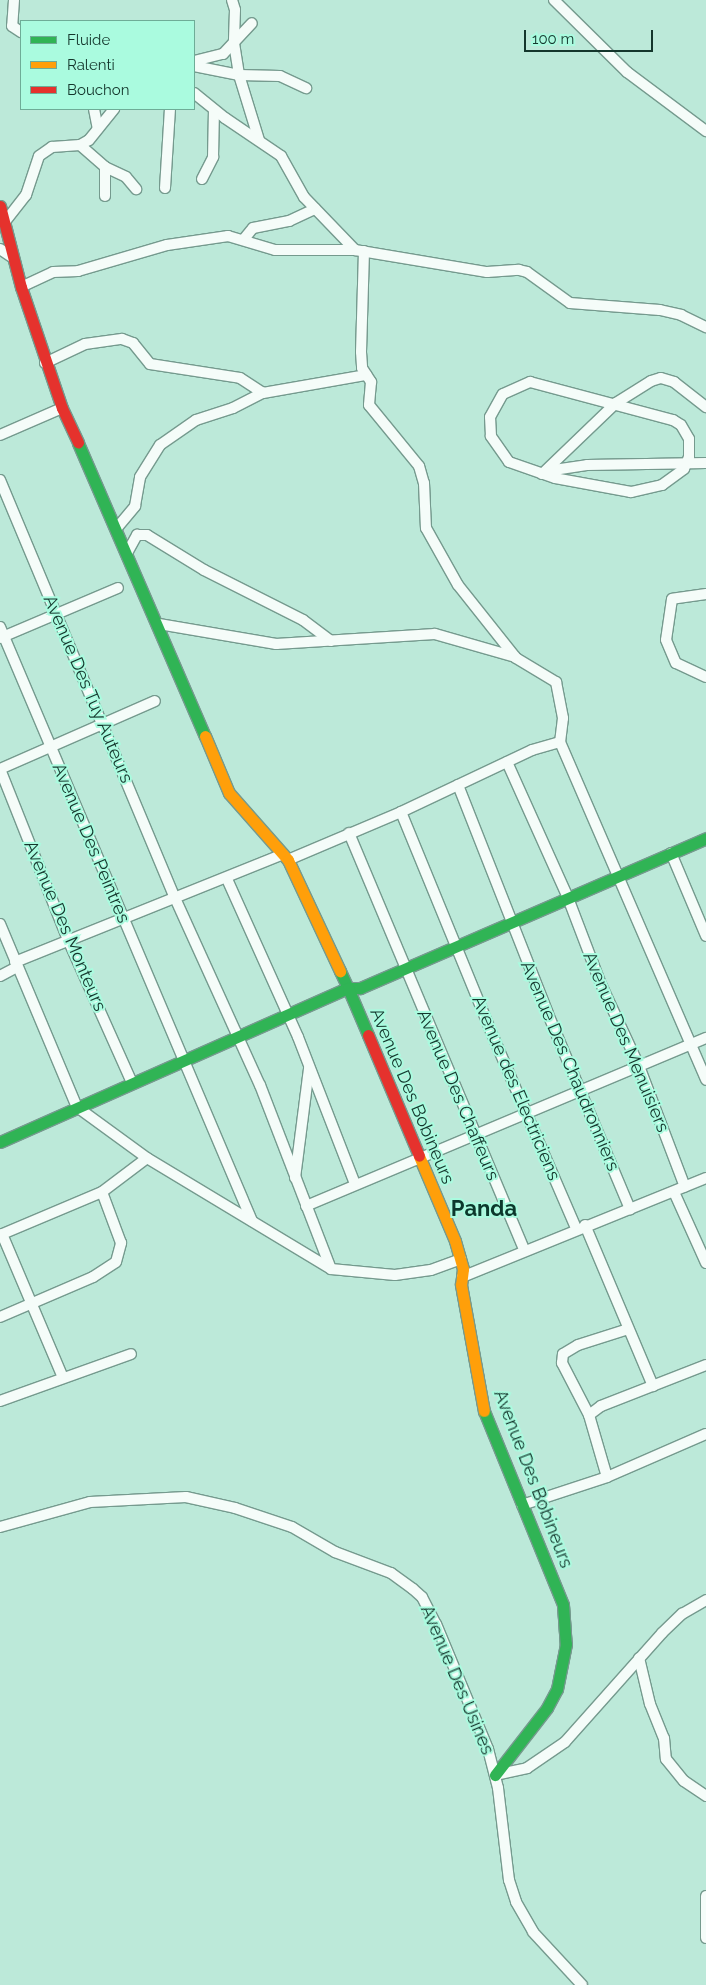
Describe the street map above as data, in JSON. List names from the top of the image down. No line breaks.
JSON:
{"streets":{"street":["Avenue Des Tuy Auteurs","Avenue Des Peintres","Avenue Des Monteurs","Avenue Des Menuisiers","Avenue Des Chaudronniers","Avenue des Electriciens","Avenue Des Chaffeurs","Avenue Des Bobineurs","Avenue Des Usines"]},"crossings":[["Avenue Des Bobineurs","Avenue Des Usines"]],"districts":["Panda"],"legend":["Fluide","Ralenti","Bouchon"],"scale_bar":"100 m"}
